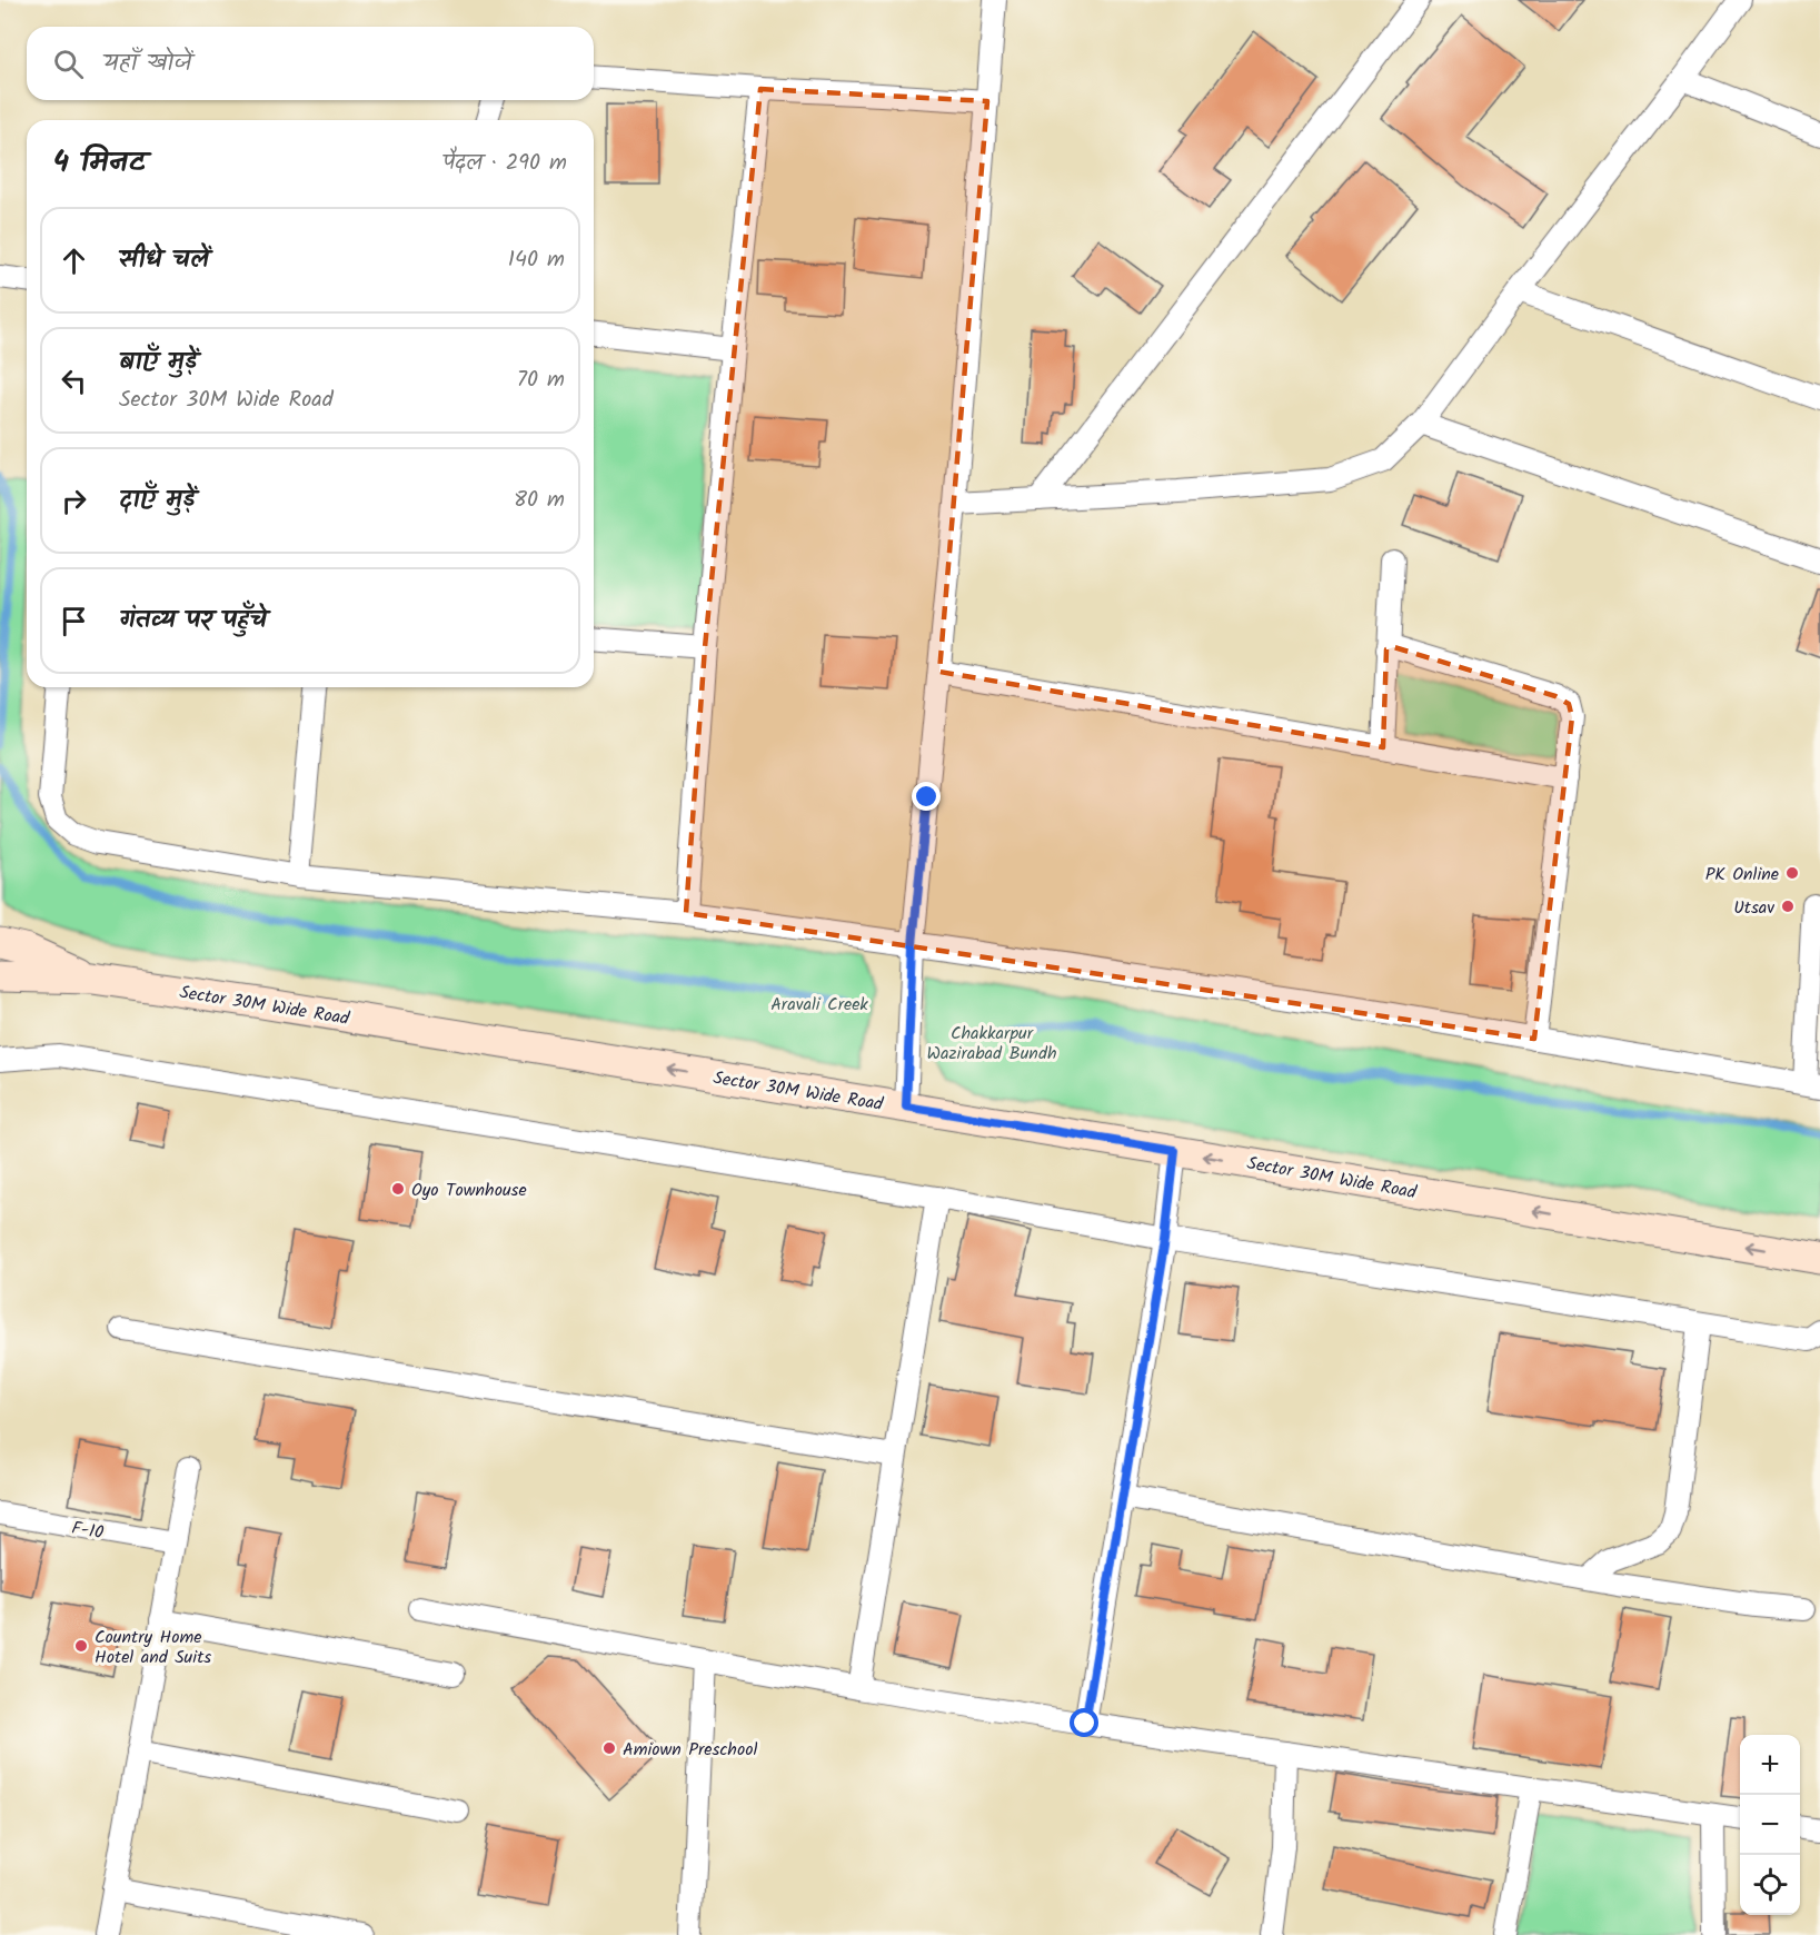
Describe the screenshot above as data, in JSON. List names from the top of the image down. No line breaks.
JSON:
{"streets":{"main road":["Sector 30M Wide Road"],"street":["F-10"]},"one_way":["Sector 30M Wide Road"],"parks":["Aravali Creek","Chakkarpur Wazirabad Bundh"],"places":["PK Online","Utsav","Oyo Townhouse","Country Home Hotel and Suits","Amiown Preschool"],"page":{"search":"यहाँ खोजें","heading":["4 मिनट","पैदल · 290 m"],"list":[["सीधे चलें","140 m"],["बाएँ मुड़ें","Sector 30M Wide Road","70 m"],["दाएँ मुड़ें","80 m"],"गंतव्य पर पहुँचे"],"map_buttons":["+","−"]}}
